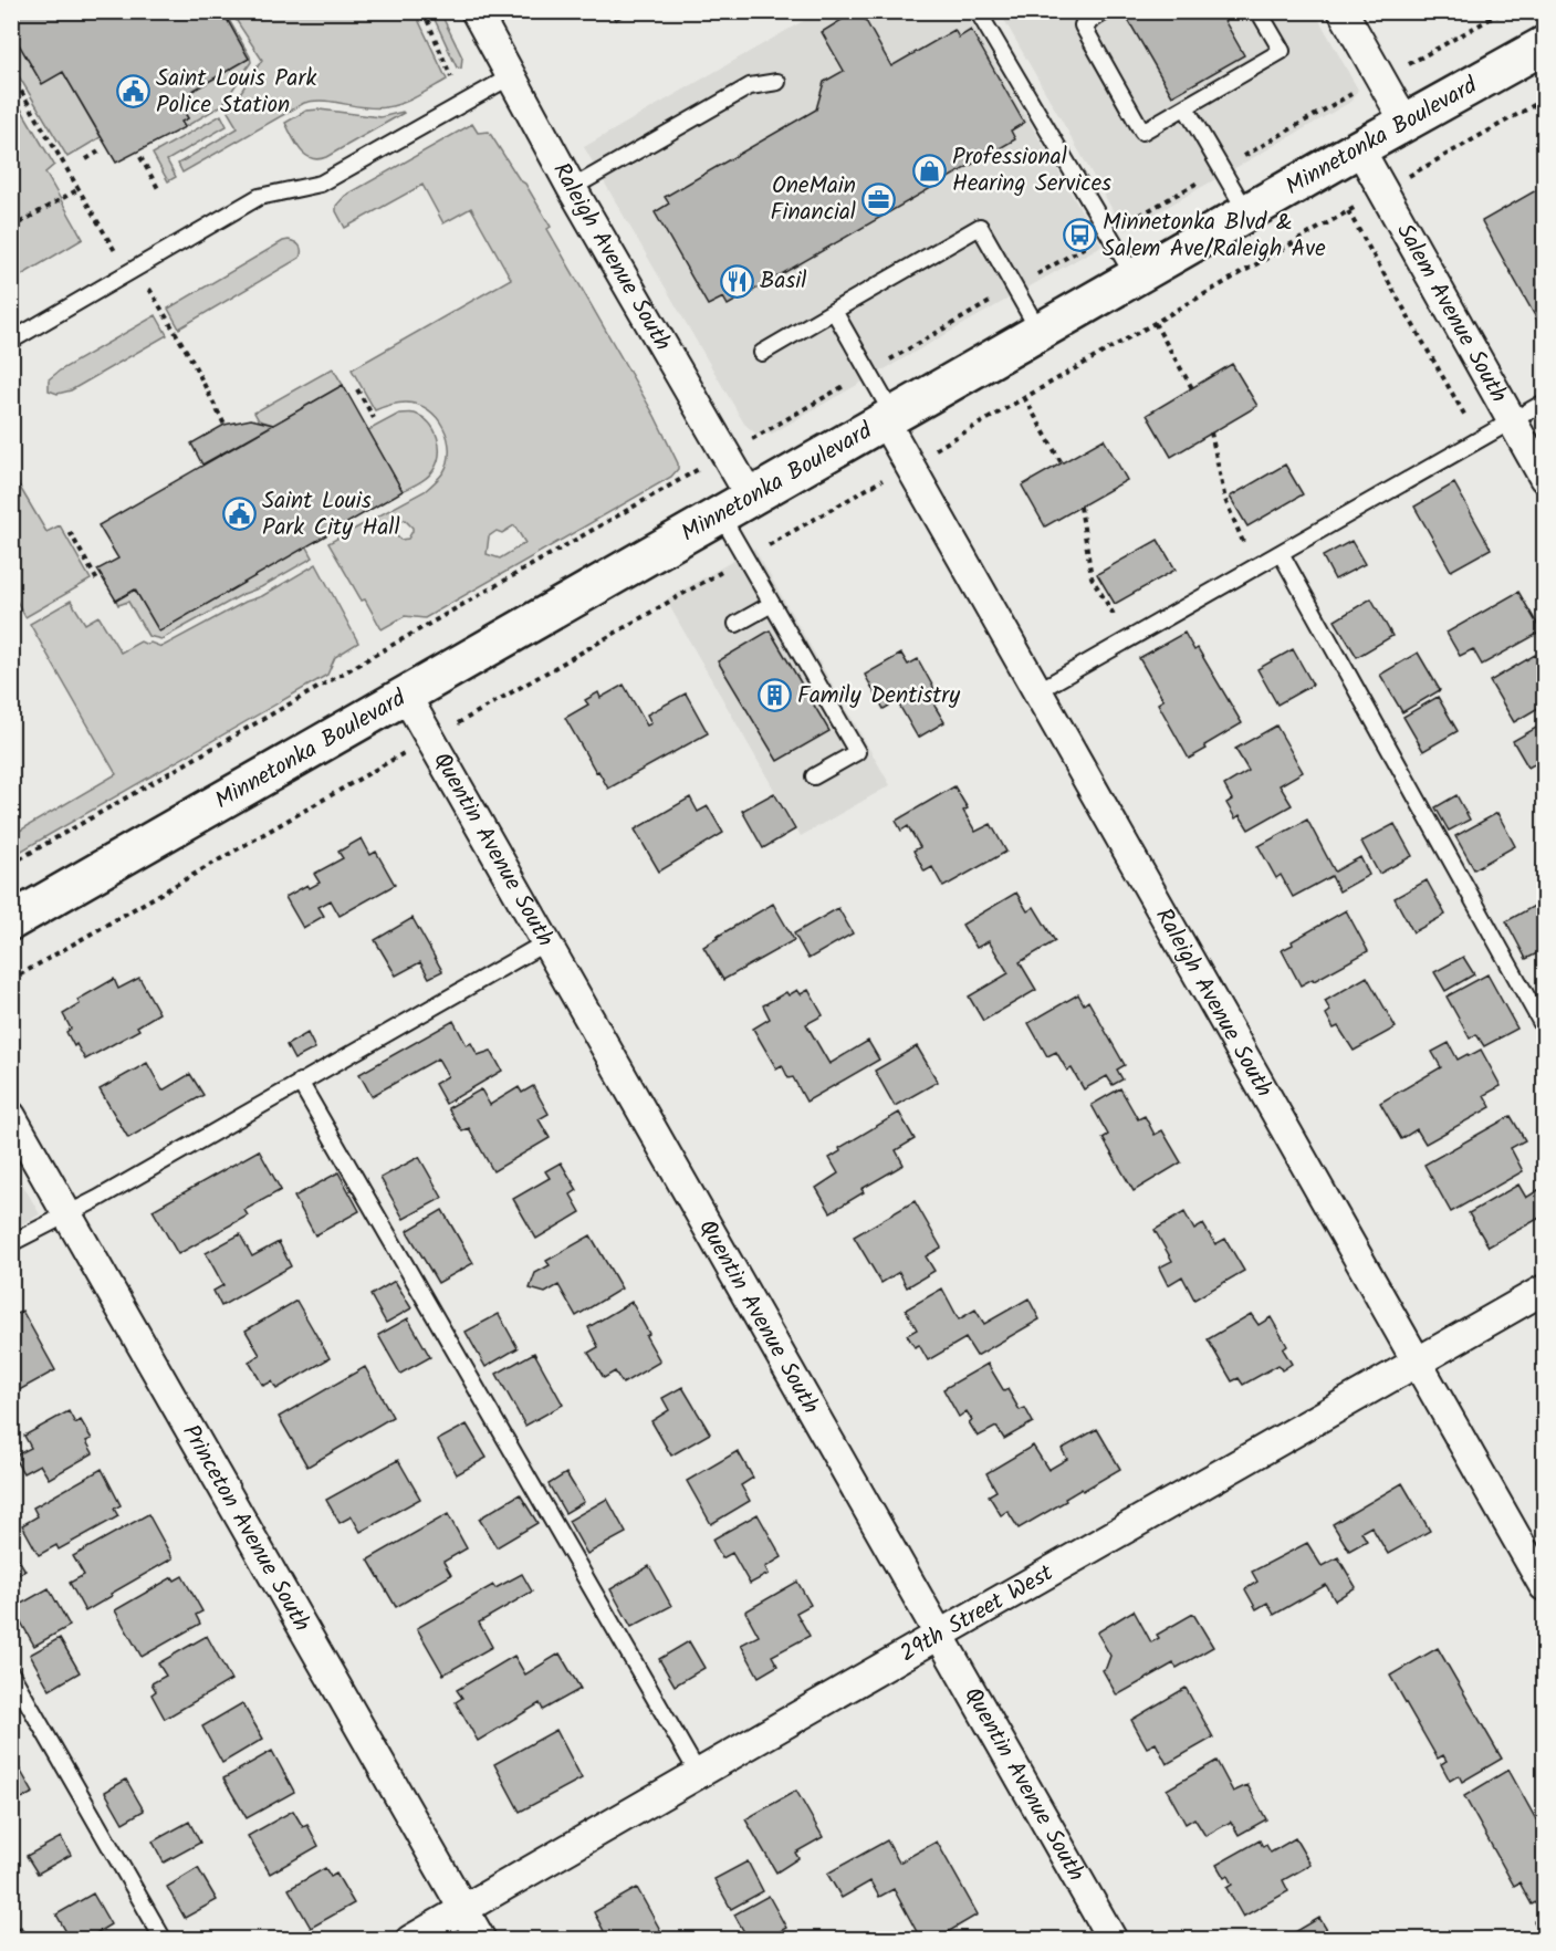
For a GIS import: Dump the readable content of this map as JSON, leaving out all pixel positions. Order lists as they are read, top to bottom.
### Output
{
  "streets": {
    "main road": ["Minnetonka Boulevard"],
    "street": [
      "Raleigh Avenue South",
      "Salem Avenue South",
      "Quentin Avenue South",
      "Princeton Avenue South",
      "29th Street West"
    ]
  },
  "crossings": [
    ["Minnetonka Boulevard", "Raleigh Avenue South"],
    ["Minnetonka Boulevard", "Salem Avenue South"],
    ["Minnetonka Boulevard", "Quentin Avenue South"],
    ["Raleigh Avenue South", "29th Street West"],
    ["Quentin Avenue South", "29th Street West"],
    ["Princeton Avenue South", "29th Street West"]
  ],
  "places": {
    "public building": ["Saint Louis Park Police Station", "Saint Louis Park City Hall"],
    "shop": ["Professional Hearing Services"],
    "office": ["OneMain Financial"],
    "bus stop": ["Minnetonka Blvd & Salem Ave/Raleigh Ave"],
    "restaurant": ["Basil"],
    "building": ["Family Dentistry"]
  }
}
